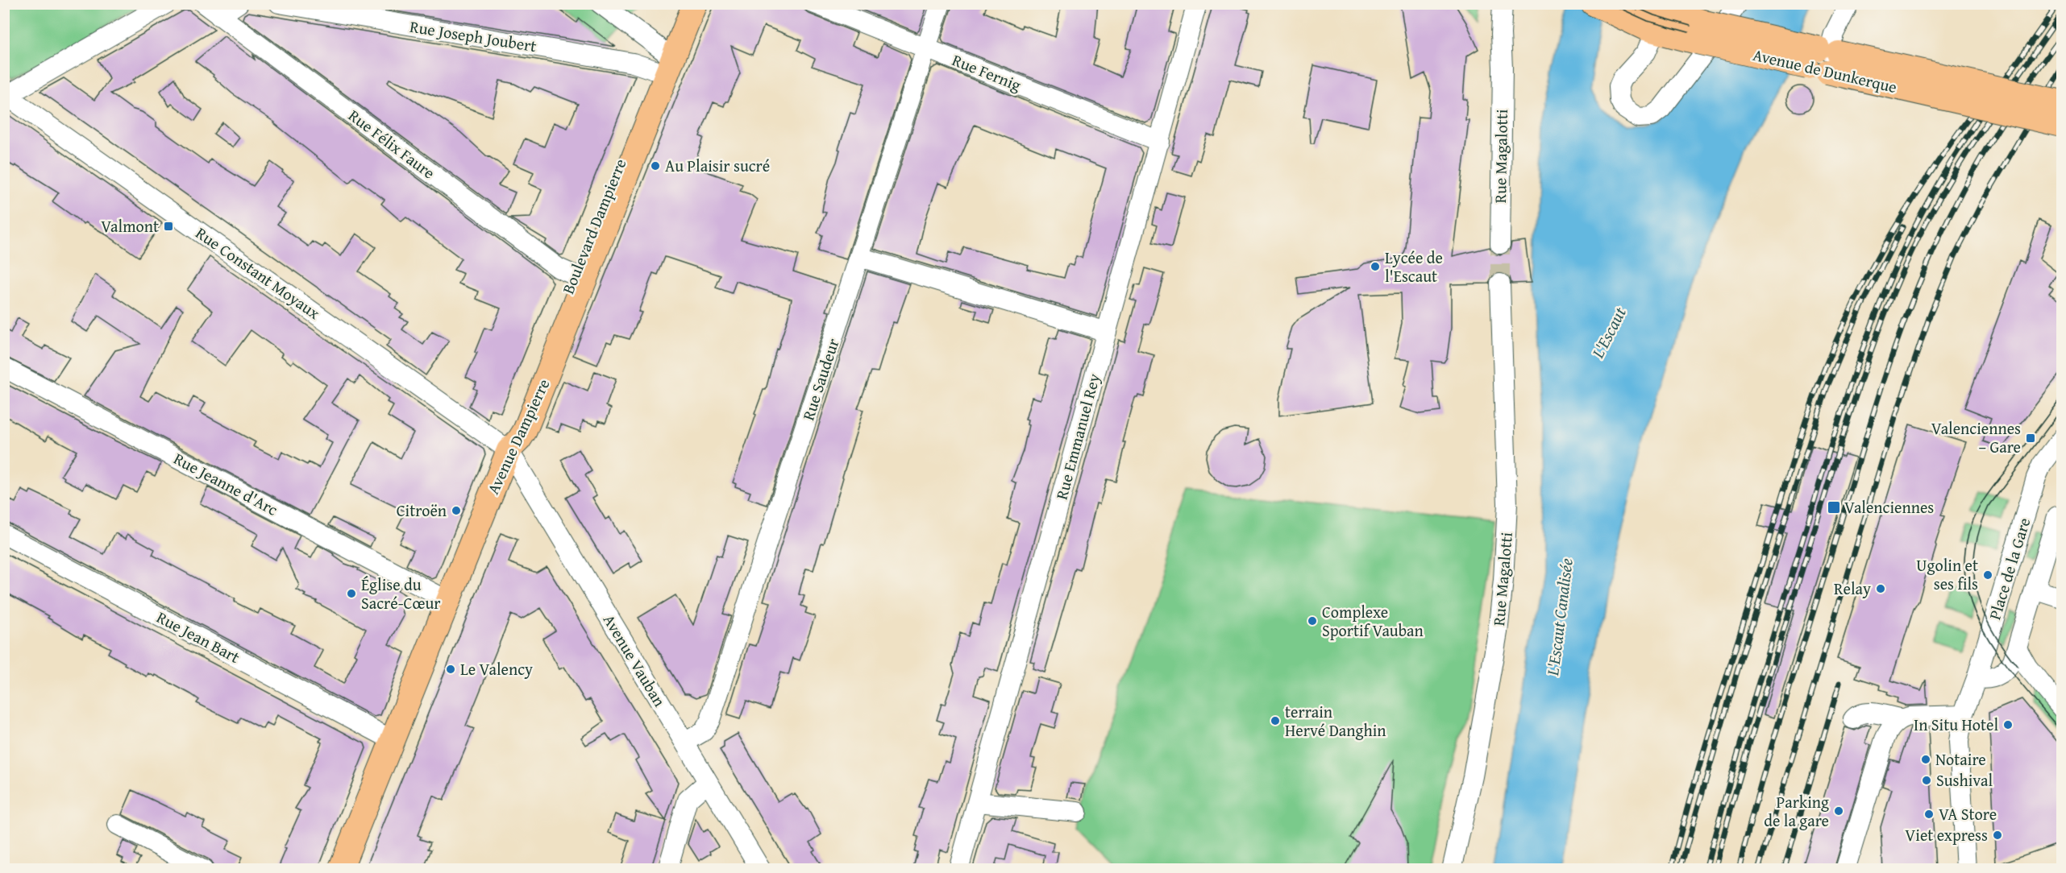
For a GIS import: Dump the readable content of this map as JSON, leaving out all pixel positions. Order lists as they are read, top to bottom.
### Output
{
  "streets": {
    "main road": ["Avenue de Dunkerque", "Boulevard Dampierre", "Avenue Dampierre"],
    "street": [
      "Rue Joseph Joubert",
      "Rue Fernig",
      "Rue Félix Faure",
      "Rue Magalotti",
      "Rue Constant Moyaux",
      "Rue Saudeur",
      "Rue Emmanuel Rey",
      "Rue Jeanne d'Arc",
      "Place de la Gare",
      "Rue Jean Bart",
      "Avenue Vauban"
    ]
  },
  "crossings": [
    ["Rue Joseph Joubert", "Boulevard Dampierre"],
    ["Rue Fernig", "Rue Saudeur"],
    ["Rue Fernig", "Rue Emmanuel Rey"],
    ["Rue Félix Faure", "Boulevard Dampierre"],
    ["Boulevard Dampierre", "Rue Constant Moyaux"],
    ["Boulevard Dampierre", "Avenue Dampierre"],
    ["Boulevard Dampierre", "Avenue Vauban"],
    ["Rue Constant Moyaux", "Avenue Dampierre"],
    ["Rue Constant Moyaux", "Avenue Vauban"],
    ["Rue Saudeur", "Avenue Vauban"],
    ["Avenue Dampierre", "Rue Jeanne d'Arc"],
    ["Avenue Dampierre", "Rue Jean Bart"],
    ["Avenue Dampierre", "Avenue Vauban"]
  ],
  "water": ["L'Escaut", "L'Escaut Canalisée"],
  "places": {
    "other": [
      "Au Plaisir sucré",
      "Lycée de l'Escaut",
      "Citroën",
      "Ugolin et ses fils",
      "Relay",
      "Église du Sacré-Cœur",
      "Complexe Sportif Vauban",
      "Le Valency",
      "terrain Hervé Danghin",
      "In Situ Hotel",
      "Notaire",
      "Sushival",
      "Parking de la gare",
      "VA Store",
      "Viet express"
    ],
    "transit": ["Valmont", "Valenciennes – Gare", "Valenciennes"]
  }
}
